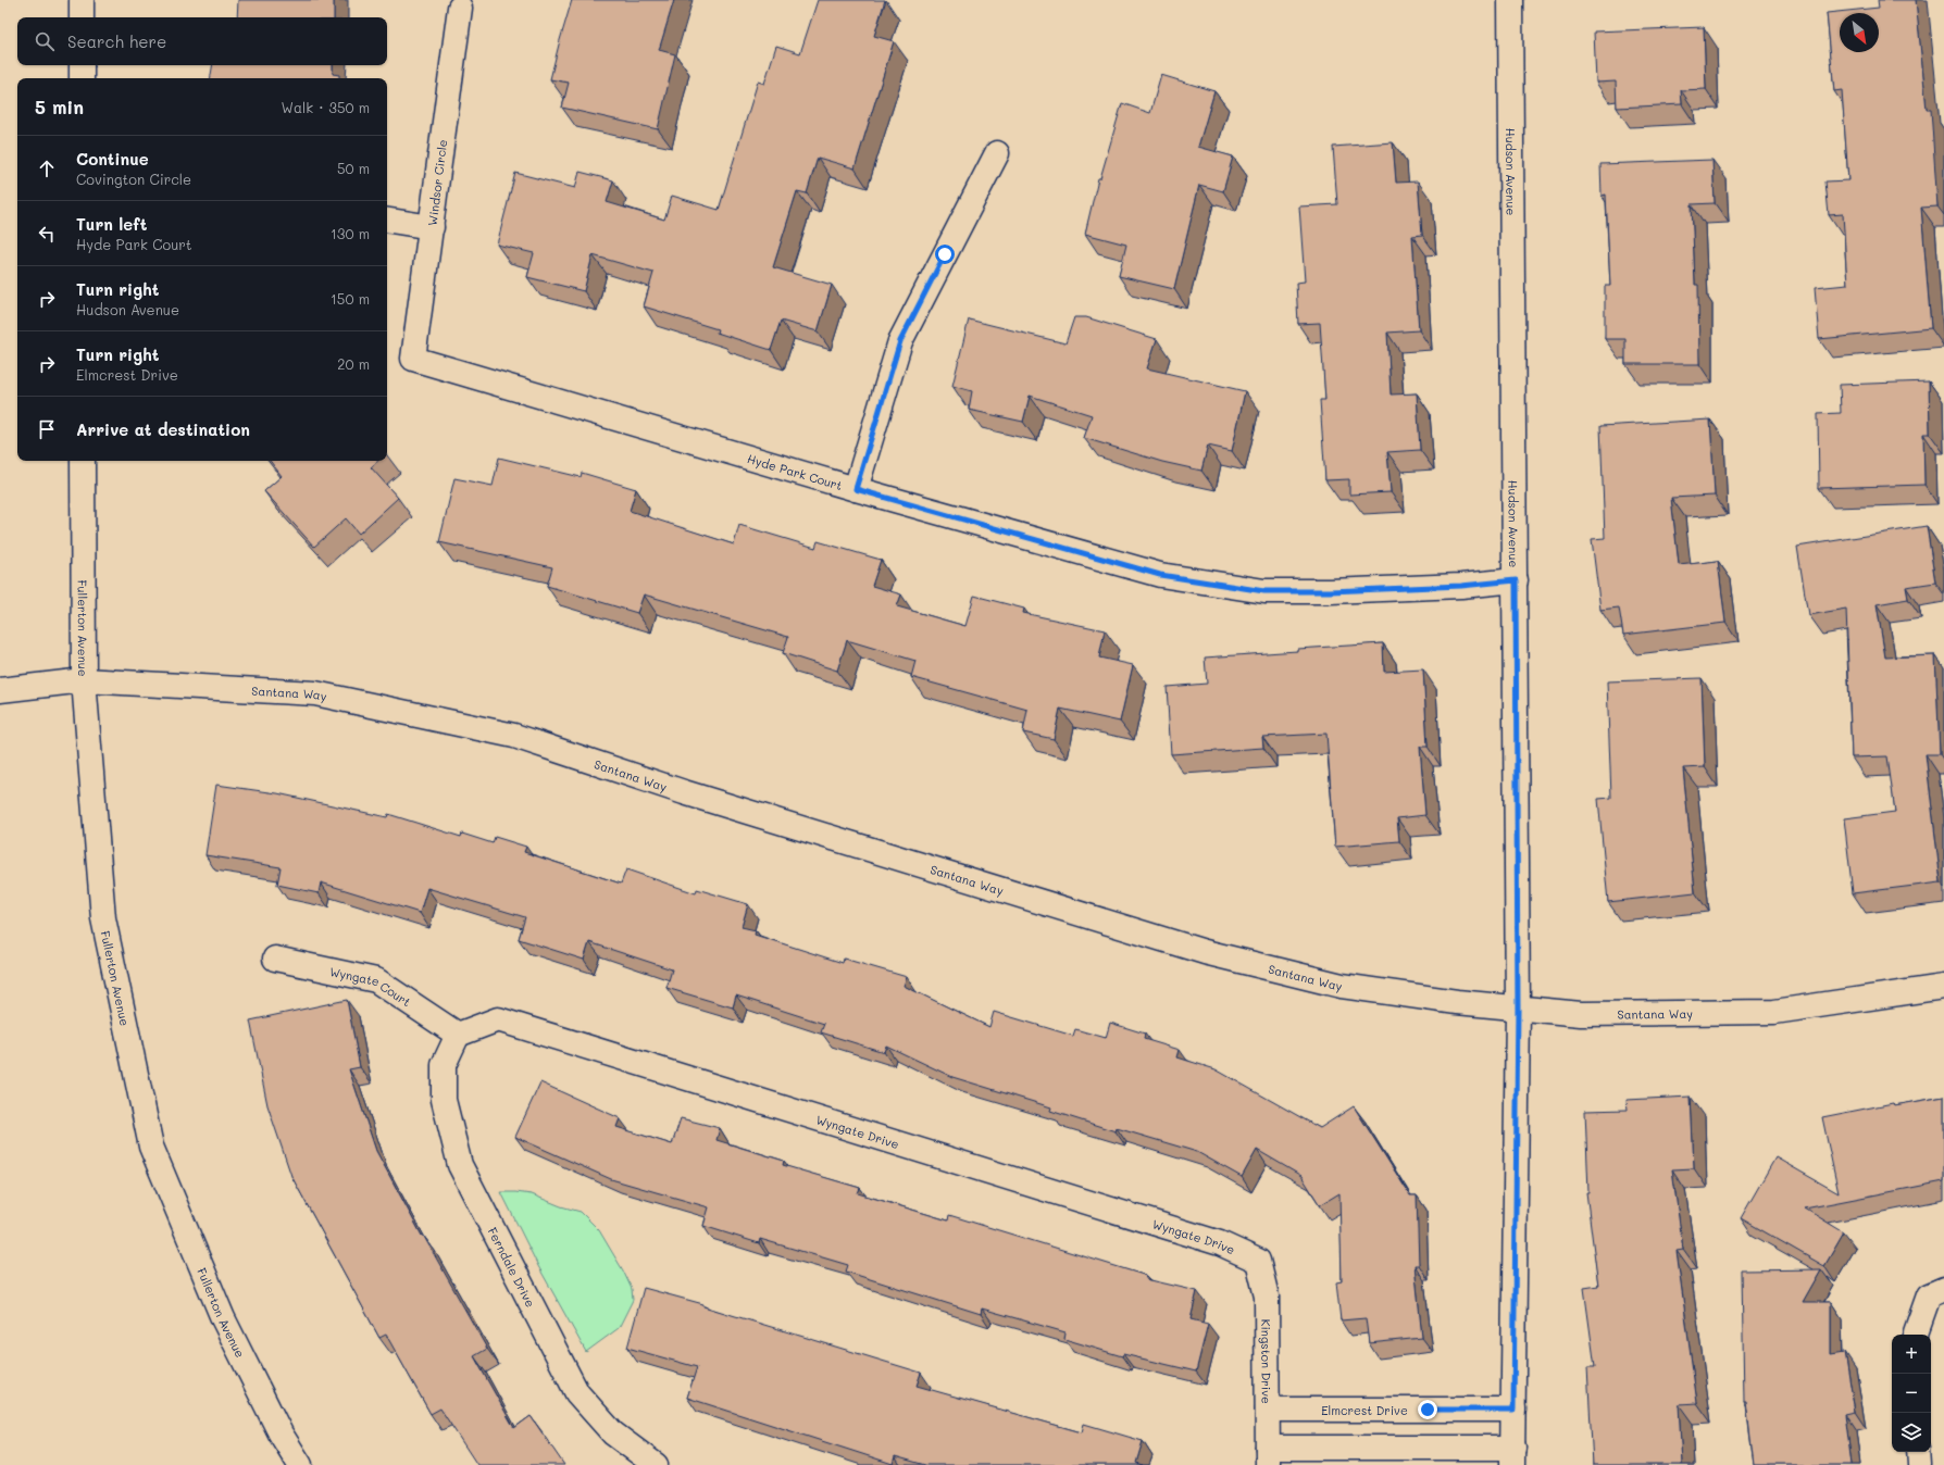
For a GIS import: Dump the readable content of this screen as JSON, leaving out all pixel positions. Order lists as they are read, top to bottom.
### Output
{
  "streets": {
    "street": [
      "Hudson Avenue",
      "Windsor Circle",
      "Hyde Park Court",
      "Fullerton Avenue",
      "Santana Way",
      "Wyngate Court",
      "Wyngate Drive",
      "Ferndale Drive",
      "Kingston Drive",
      "Elmcrest Drive"
    ]
  },
  "crossings": [
    ["Hudson Avenue", "Hyde Park Court"],
    ["Hudson Avenue", "Santana Way"],
    ["Hudson Avenue", "Elmcrest Drive"],
    ["Windsor Circle", "Hyde Park Court"],
    ["Fullerton Avenue", "Santana Way"],
    ["Wyngate Court", "Wyngate Drive"],
    ["Wyngate Court", "Ferndale Drive"],
    ["Wyngate Drive", "Ferndale Drive"],
    ["Wyngate Drive", "Kingston Drive"],
    ["Kingston Drive", "Elmcrest Drive"]
  ],
  "north": "bottom right",
  "page": {
    "search": "Search here",
    "heading": ["5 min", "Walk · 350 m"],
    "list": [
      ["Continue", "Covington Circle", "50 m"],
      ["Turn left", "Hyde Park Court", "130 m"],
      ["Turn right", "Hudson Avenue", "150 m"],
      ["Turn right", "Elmcrest Drive", "20 m"],
      "Arrive at destination"
    ],
    "map_buttons": ["+", "−"]
  }
}
